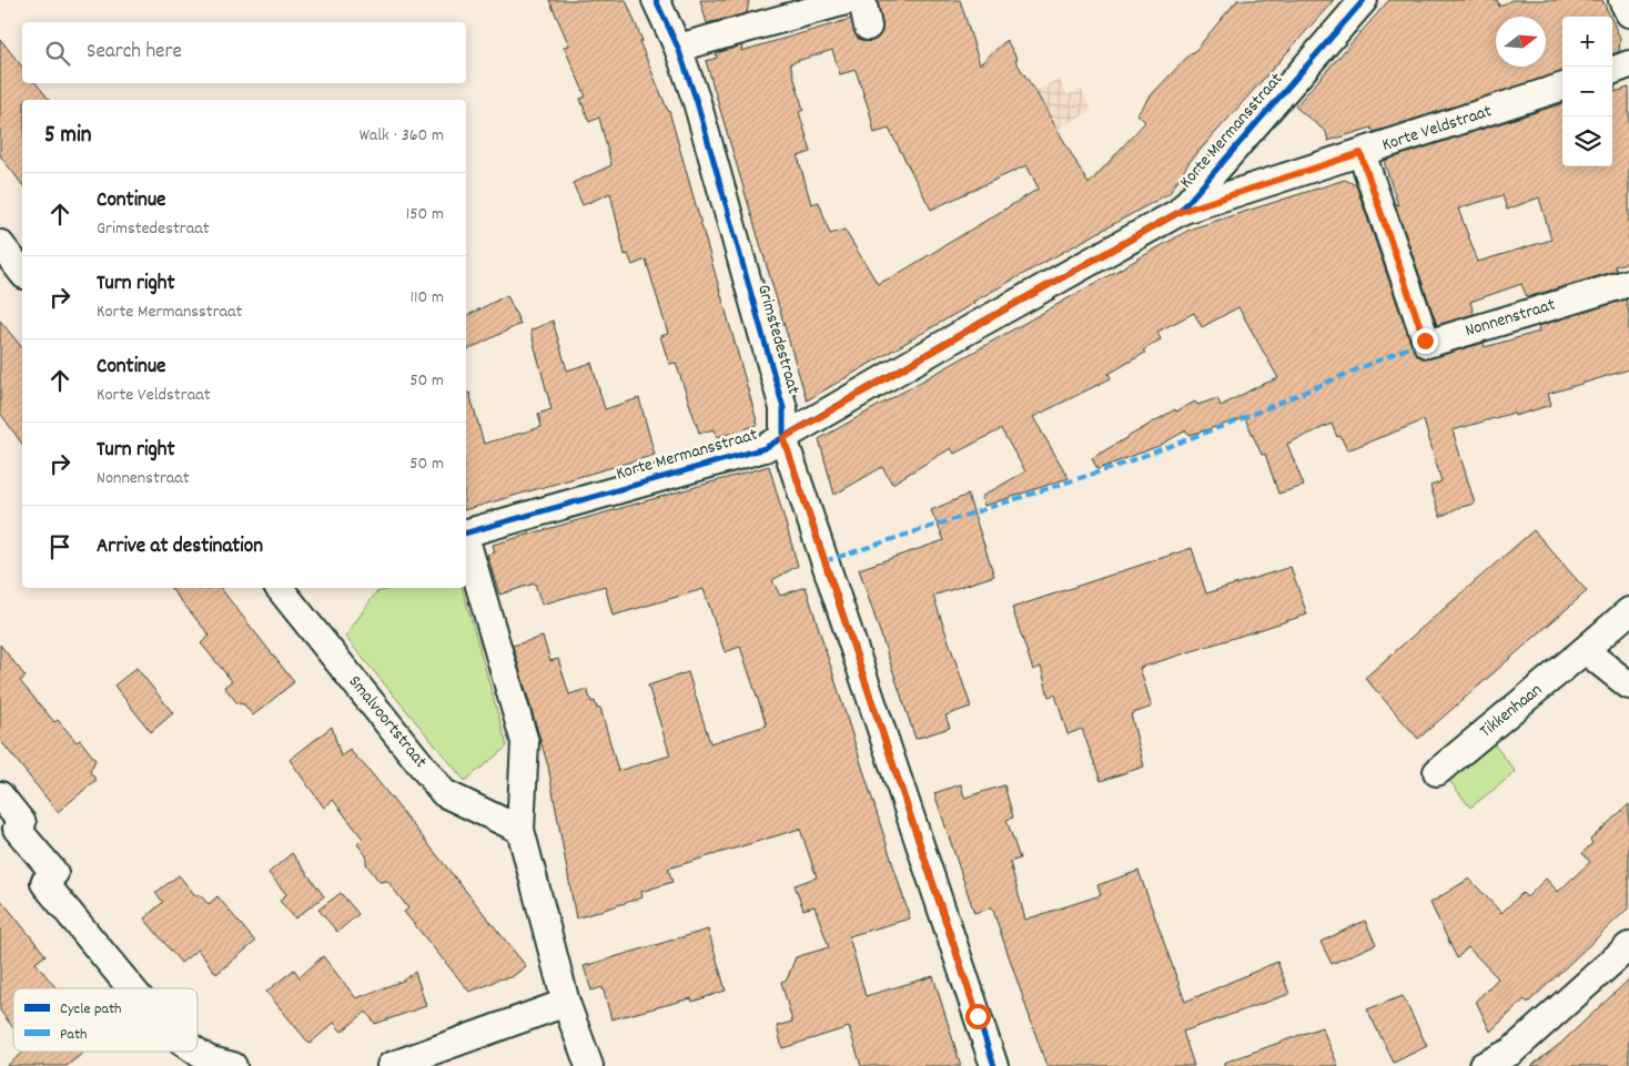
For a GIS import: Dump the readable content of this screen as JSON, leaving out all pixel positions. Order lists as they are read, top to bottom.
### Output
{
  "streets": {
    "street": [
      "Korte Veldstraat",
      "Korte Mermansstraat",
      "Nonnenstraat",
      "Grimstedestraat",
      "Tikkenhaan",
      "Smalvoortstraat"
    ]
  },
  "crossings": [
    ["Korte Veldstraat", "Korte Mermansstraat"],
    ["Korte Veldstraat", "Nonnenstraat"],
    ["Korte Mermansstraat", "Grimstedestraat"]
  ],
  "legend": ["Cycle path", "Path"],
  "north": "right",
  "page": {
    "map_buttons": ["+", "−"],
    "search": "Search here",
    "heading": ["5 min", "Walk · 360 m"],
    "list": [
      ["Continue", "Grimstedestraat", "150 m"],
      ["Turn right", "Korte Mermansstraat", "110 m"],
      ["Continue", "Korte Veldstraat", "50 m"],
      ["Turn right", "Nonnenstraat", "50 m"],
      "Arrive at destination"
    ]
  }
}
